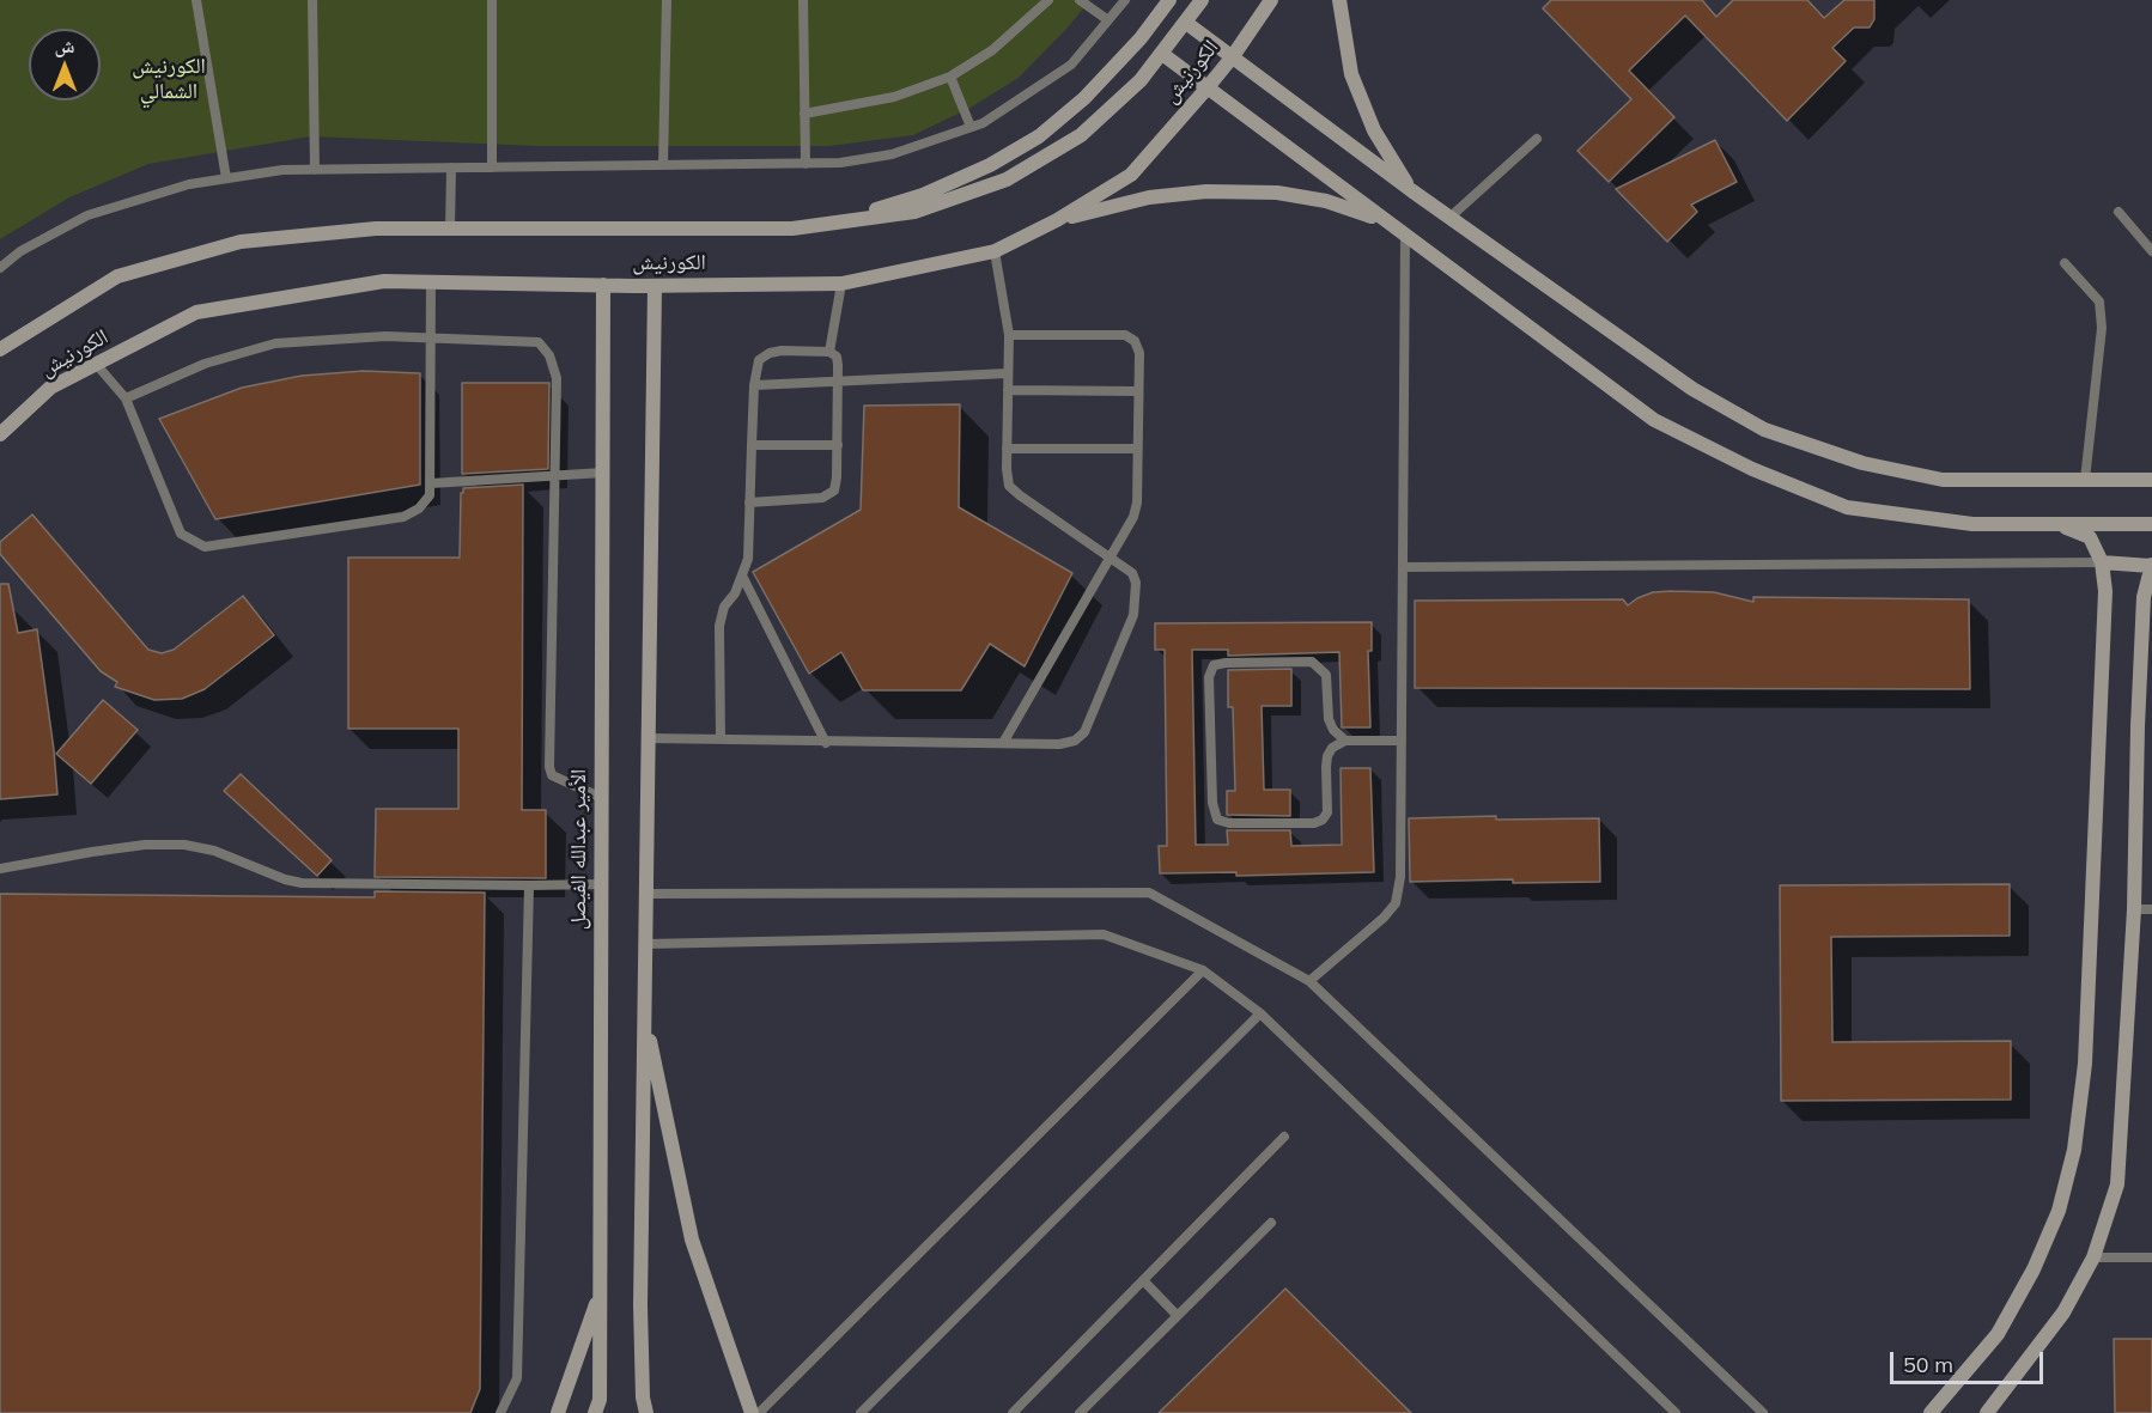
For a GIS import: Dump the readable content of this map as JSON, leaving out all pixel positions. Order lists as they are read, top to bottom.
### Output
{
  "streets": {
    "street": ["الكورنيش", "الأمير عبدالله الفيصل"]
  },
  "crossings": [
    ["الكورنيش", "الأمير عبدالله الفيصل"]
  ],
  "parks": ["الكورنيش الشمالي"],
  "scale_bar": "50 m",
  "north": "top"
}
